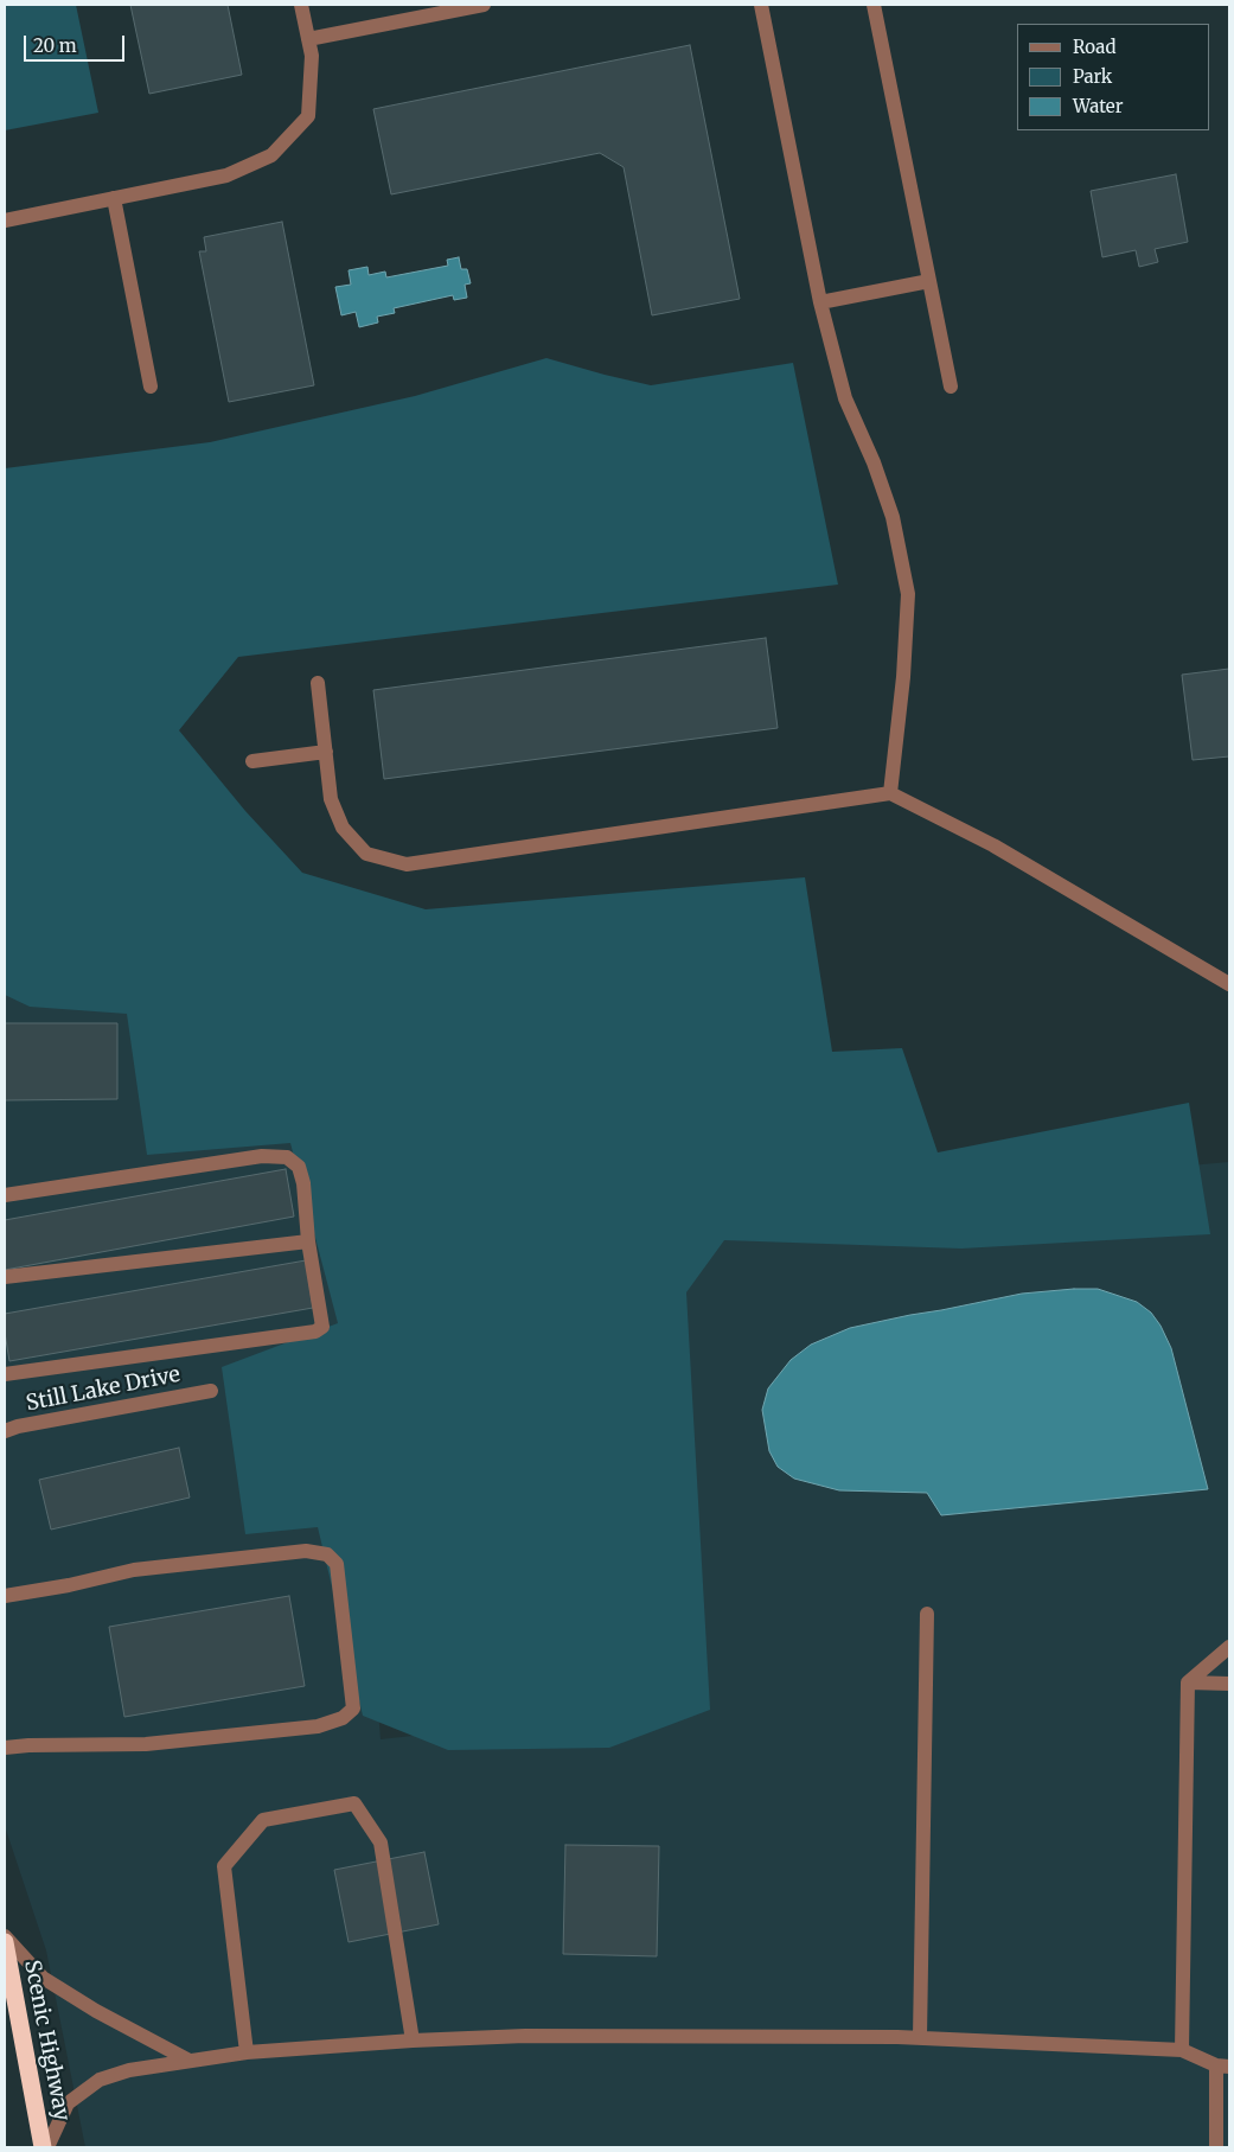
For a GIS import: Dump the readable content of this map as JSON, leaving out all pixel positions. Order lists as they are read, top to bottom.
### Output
{
  "streets": {
    "highway": ["Scenic Highway"],
    "street": ["Still Lake Drive"]
  },
  "legend": ["Road", "Park", "Water"],
  "scale_bar": "20 m"
}
